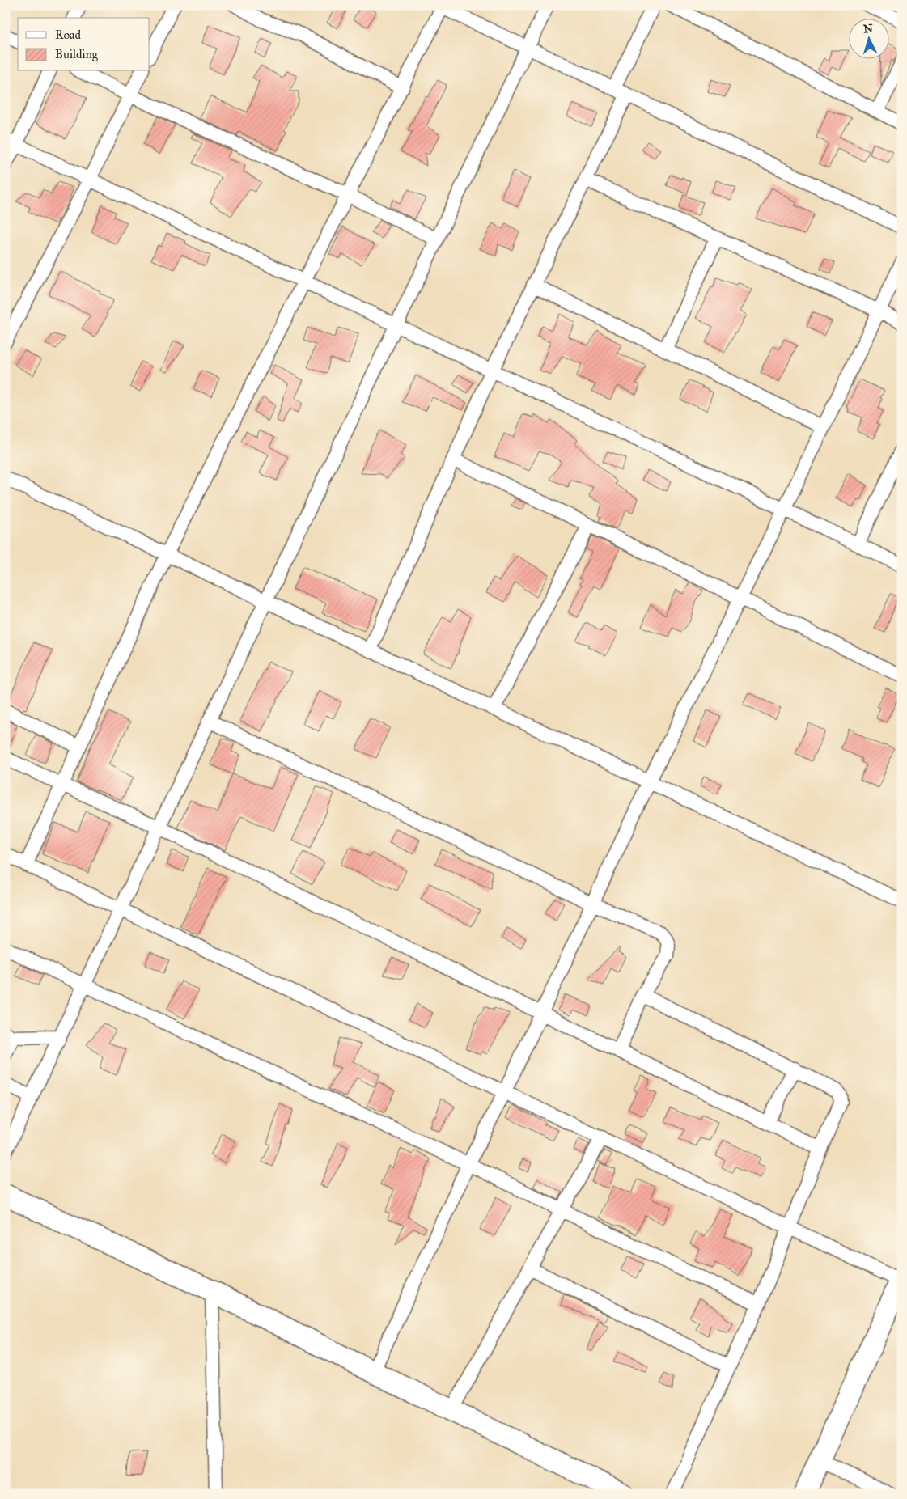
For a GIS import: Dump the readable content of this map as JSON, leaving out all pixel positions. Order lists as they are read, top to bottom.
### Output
{
  "legend": ["Road", "Building"],
  "north": "top"
}
